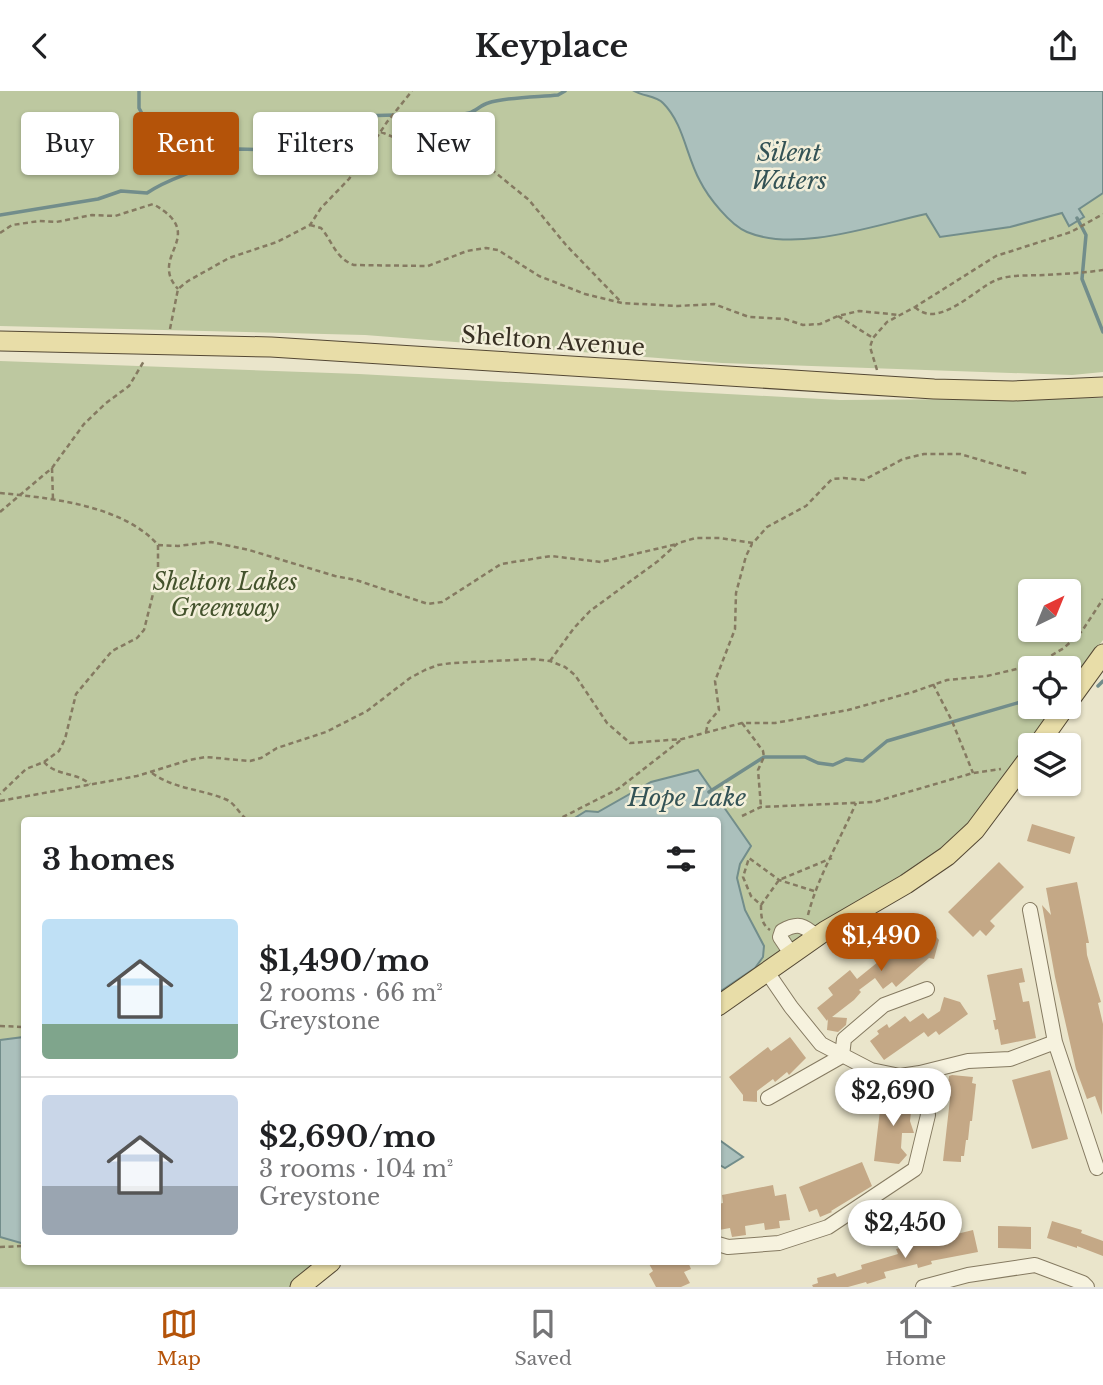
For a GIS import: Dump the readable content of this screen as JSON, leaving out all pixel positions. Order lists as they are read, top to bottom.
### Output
{
  "streets": {
    "main road": ["Shelton Avenue"]
  },
  "water": ["Silent Waters", "Hope Lake"],
  "parks": ["Shelton Lakes Greenway"],
  "north": "top right",
  "page": {
    "header": "Keyplace",
    "chip": [
      "Buy",
      "Rent",
      "Filters",
      "New"
    ],
    "heading": "3 homes",
    "list": [
      {
        "name": "$1,490/mo",
        "note": "2 rooms · 66 m² · Greystone"
      },
      {
        "name": "$2,690/mo",
        "note": "3 rooms · 104 m² · Greystone"
      }
    ],
    "price": ["$1,490", "$2,690", "$2,450"],
    "tabs": ["Map", "Saved", "Home"]
  }
}
